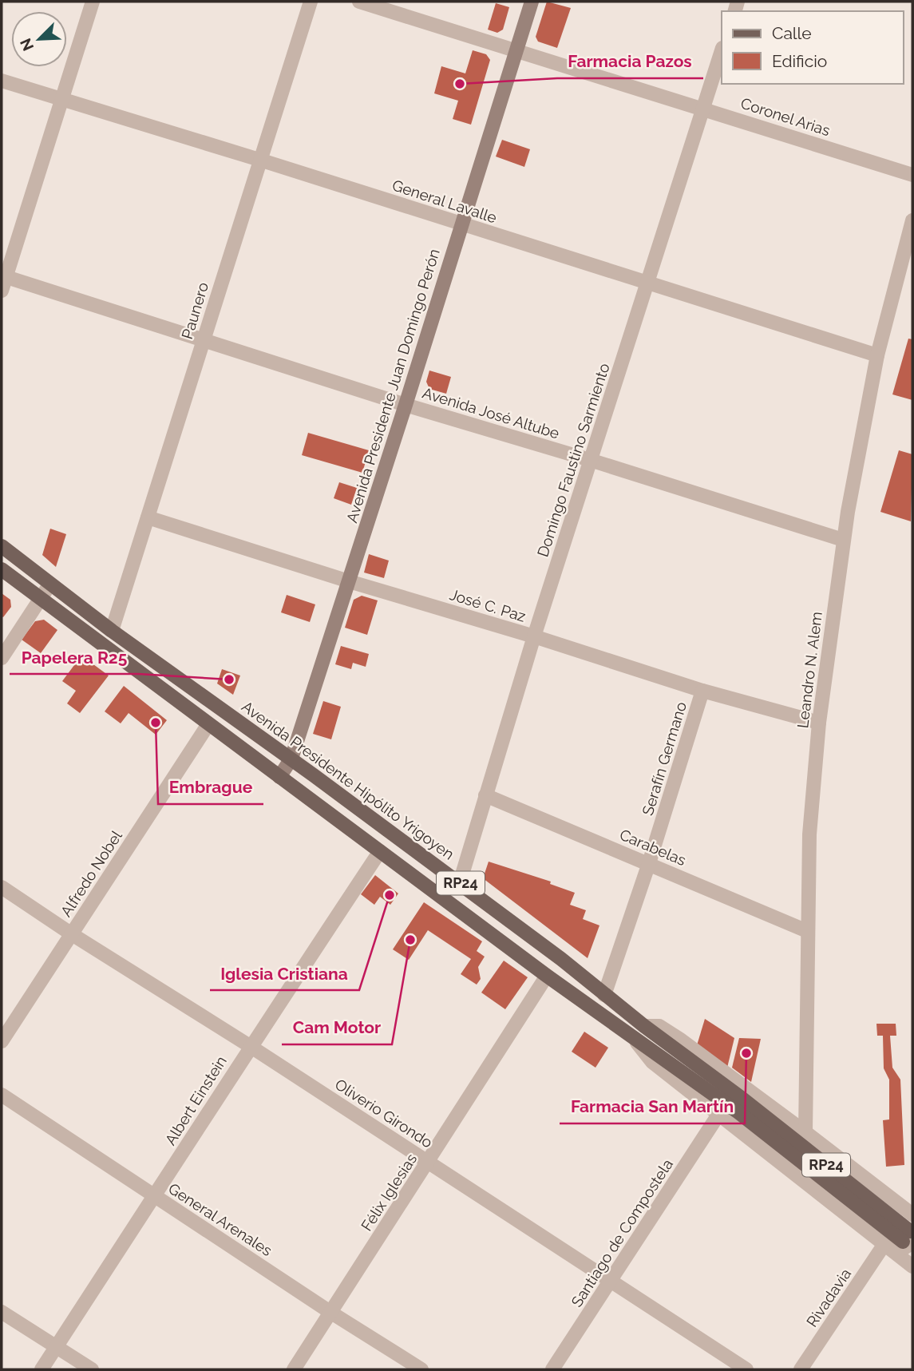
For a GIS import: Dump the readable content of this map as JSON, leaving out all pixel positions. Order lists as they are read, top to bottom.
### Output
{
  "streets": {
    "main road": ["Avenida Presidente Juan Domingo Perón", "Avenida Presidente Hipólito Yrigoyen", "RP24"],
    "street": [
      "Coronel Arias",
      "General Lavalle",
      "Paunero",
      "Avenida José Altube",
      "Domingo Faustino Sarmiento",
      "José C. Paz",
      "Leandro N. Alem",
      "Serafín Germano",
      "Carabelas",
      "Alfredo Nobel",
      "Albert Einstein",
      "Oliverio Girondo",
      "Félix Iglesias",
      "General Arenales",
      "Santiago de Compostela",
      "Rivadavia"
    ]
  },
  "crossings": [
    ["Coronel Arias", "Avenida Presidente Juan Domingo Perón"],
    ["Coronel Arias", "Domingo Faustino Sarmiento"],
    ["General Lavalle", "Paunero"],
    ["General Lavalle", "Avenida Presidente Juan Domingo Perón"],
    ["General Lavalle", "Domingo Faustino Sarmiento"],
    ["General Lavalle", "Leandro N. Alem"],
    ["Paunero", "Avenida José Altube"],
    ["Paunero", "José C. Paz"],
    ["Paunero", "Avenida Presidente Hipólito Yrigoyen"],
    ["Avenida Presidente Juan Domingo Perón", "Avenida José Altube"],
    ["Avenida Presidente Juan Domingo Perón", "José C. Paz"],
    ["Avenida Presidente Juan Domingo Perón", "Avenida Presidente Hipólito Yrigoyen"],
    ["Avenida José Altube", "Domingo Faustino Sarmiento"],
    ["Avenida José Altube", "Leandro N. Alem"],
    ["Domingo Faustino Sarmiento", "José C. Paz"],
    ["Domingo Faustino Sarmiento", "Avenida Presidente Hipólito Yrigoyen"],
    ["Domingo Faustino Sarmiento", "Carabelas"],
    ["José C. Paz", "Leandro N. Alem"],
    ["José C. Paz", "Serafín Germano"],
    ["Leandro N. Alem", "Avenida Presidente Hipólito Yrigoyen"],
    ["Leandro N. Alem", "Carabelas"],
    ["Serafín Germano", "Avenida Presidente Hipólito Yrigoyen"],
    ["Serafín Germano", "Carabelas"],
    ["Avenida Presidente Hipólito Yrigoyen", "Alfredo Nobel"],
    ["Avenida Presidente Hipólito Yrigoyen", "Albert Einstein"],
    ["Avenida Presidente Hipólito Yrigoyen", "Félix Iglesias"],
    ["Avenida Presidente Hipólito Yrigoyen", "Santiago de Compostela"],
    ["Avenida Presidente Hipólito Yrigoyen", "Rivadavia"],
    ["Alfredo Nobel", "Oliverio Girondo"],
    ["Albert Einstein", "Oliverio Girondo"],
    ["Albert Einstein", "General Arenales"],
    ["Oliverio Girondo", "Félix Iglesias"],
    ["Oliverio Girondo", "Santiago de Compostela"],
    ["Félix Iglesias", "General Arenales"]
  ],
  "places": [
    "Farmacia Pazos",
    "Papelera R25",
    "Embrague",
    "Iglesia Cristiana",
    "Cam Motor",
    "Farmacia San Martín"
  ],
  "legend": ["Calle", "Edificio"],
  "north": "bottom left"
}
